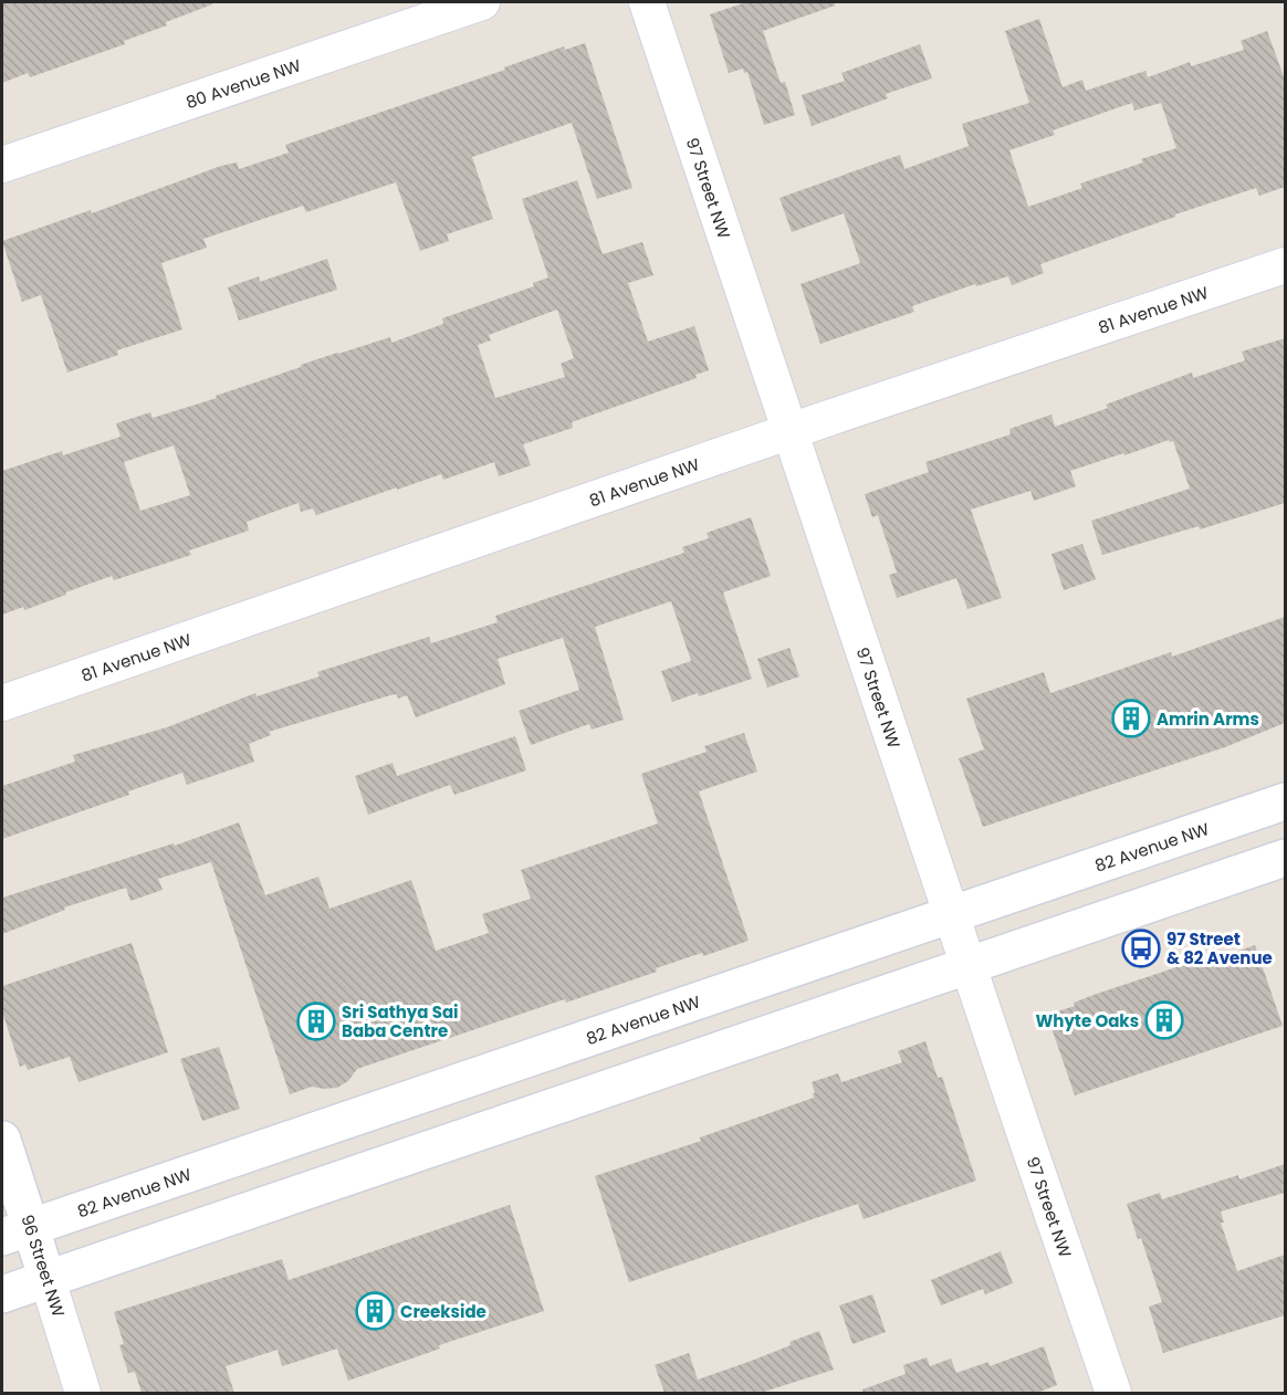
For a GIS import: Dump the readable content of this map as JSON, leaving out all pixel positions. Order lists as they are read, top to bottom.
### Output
{
  "streets": {
    "main road": ["82 Avenue NW", "96 Street NW"],
    "street": ["80 Avenue NW", "97 Street NW", "81 Avenue NW"]
  },
  "crossings": [
    ["97 Street NW", "81 Avenue NW"],
    ["97 Street NW", "82 Avenue NW"],
    ["82 Avenue NW", "96 Street NW"]
  ],
  "places": {
    "building": [
      "Amrin Arms",
      "Whyte Oaks",
      "Sri Sathya Sai Baba Centre",
      "Creekside"
    ],
    "bus stop": ["97 Street & 82 Avenue"]
  }
}
